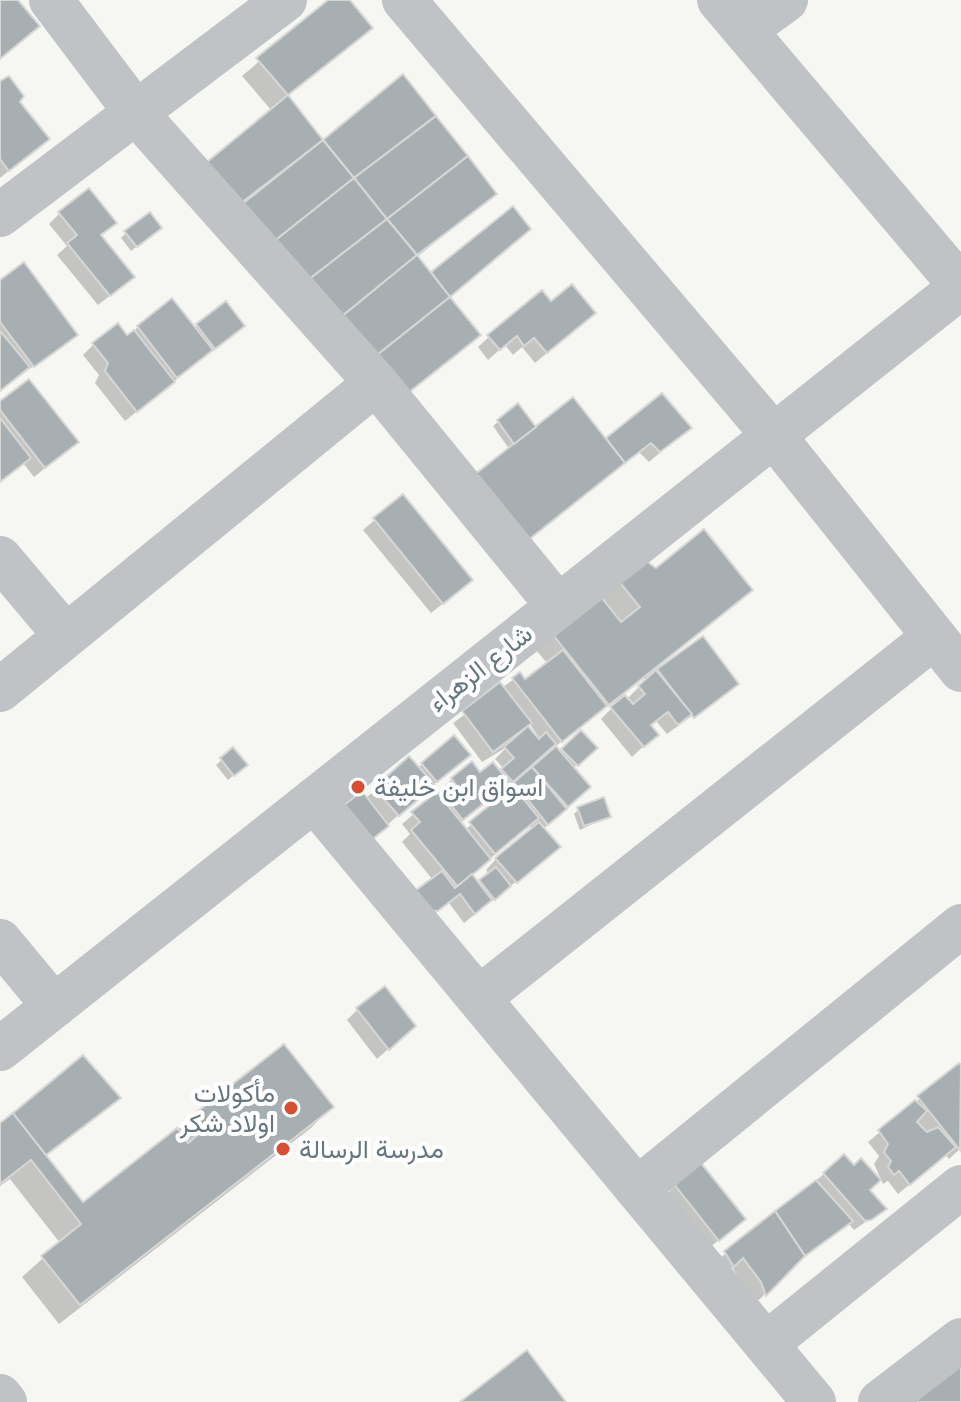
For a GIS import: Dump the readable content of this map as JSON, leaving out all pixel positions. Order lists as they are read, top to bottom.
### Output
{
  "streets": {
    "street": ["شارع الزهراء"]
  },
  "places": ["اسواق ابن خليفة", "مأكولات اولاد شكر", "مدرسة الرسالة"]
}
